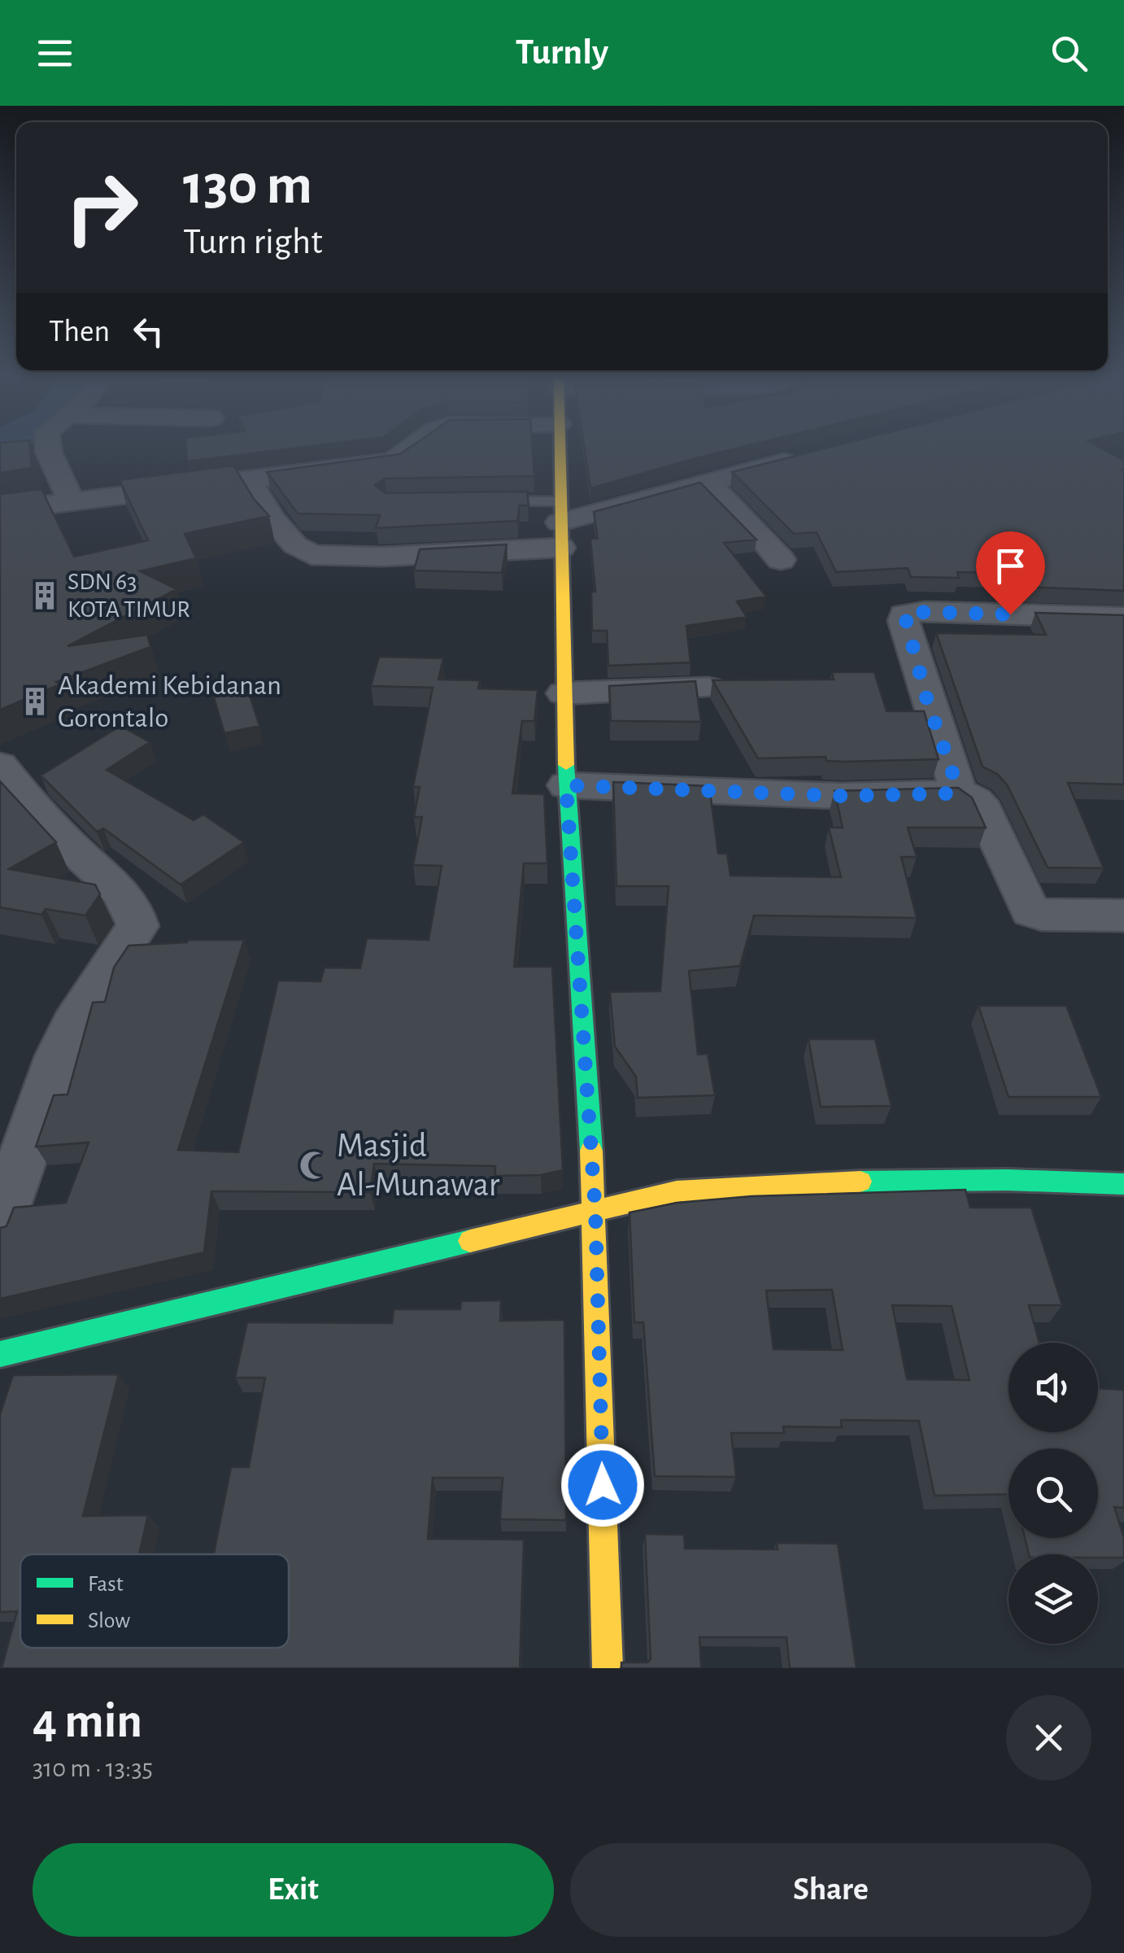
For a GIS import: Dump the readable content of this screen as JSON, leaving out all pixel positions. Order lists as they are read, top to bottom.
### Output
{
  "places": {
    "building": ["SDN 63 KOTA TIMUR", "Akademi Kebidanan Gorontalo"],
    "mosque": ["Masjid Al-Munawar"]
  },
  "legend": ["Fast", "Slow"],
  "page": {
    "header": "Turnly",
    "turn": ["130 m", "Turn right"],
    "then": "Then",
    "heading": ["4 min", "310 m · 13:35"],
    "buttons": ["Exit", "Share"]
  }
}
